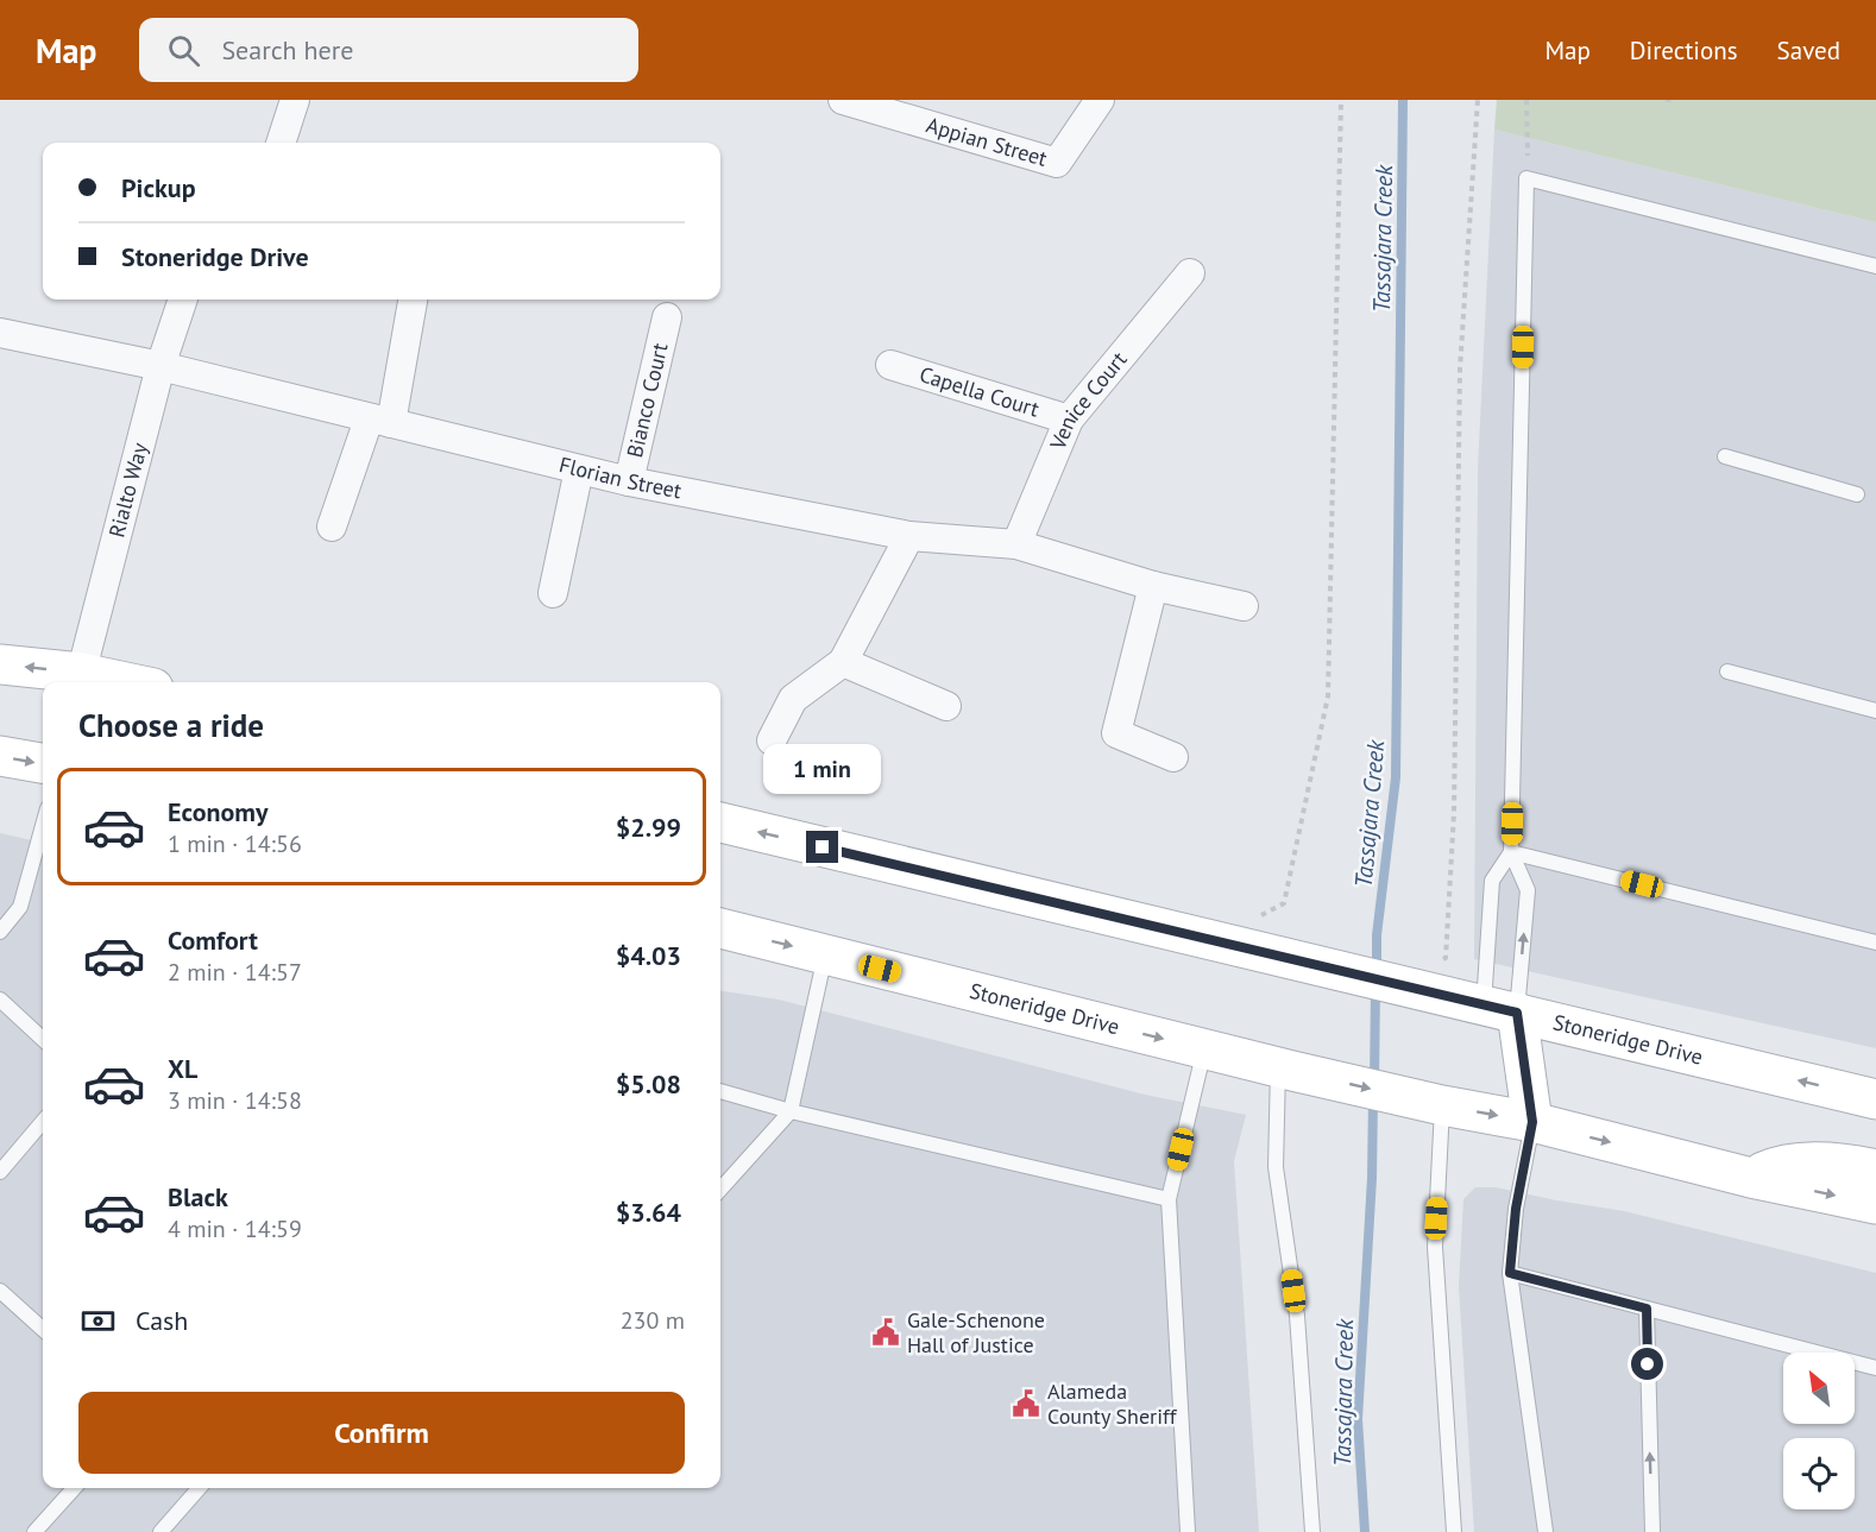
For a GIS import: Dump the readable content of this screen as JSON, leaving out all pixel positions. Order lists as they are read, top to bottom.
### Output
{
  "streets": {
    "main road": ["Stoneridge Drive"],
    "street": [
      "Appian Street",
      "Capella Court",
      "Bianco Court",
      "Venice Court",
      "Florian Street",
      "Rialto Way"
    ]
  },
  "crossings": [
    ["Capella Court", "Venice Court"],
    ["Bianco Court", "Florian Street"],
    ["Venice Court", "Florian Street"],
    ["Florian Street", "Rialto Way"]
  ],
  "water": ["Tassajara Creek"],
  "places": {
    "public building": ["Gale-Schenone Hall of Justice", "Alameda County Sheriff"]
  },
  "north": "top left",
  "page": {
    "header": "Map",
    "search": "Search here",
    "nav": ["Map", "Directions", "Saved"],
    "banner": ["Pickup", "Stoneridge Drive"],
    "heading": "Choose a ride",
    "bubble": "1 min",
    "list": [
      {
        "name": "Economy",
        "note": "1 min · 14:56",
        "value": "$2.99"
      },
      {
        "name": "Comfort",
        "note": "2 min · 14:57",
        "value": "$4.03"
      },
      {
        "name": "XL",
        "note": "3 min · 14:58",
        "value": "$5.08"
      },
      {
        "name": "Black",
        "note": "4 min · 14:59",
        "value": "$3.64"
      }
    ],
    "pay": ["Cash", "230 m"],
    "buttons": "Confirm"
  }
}
